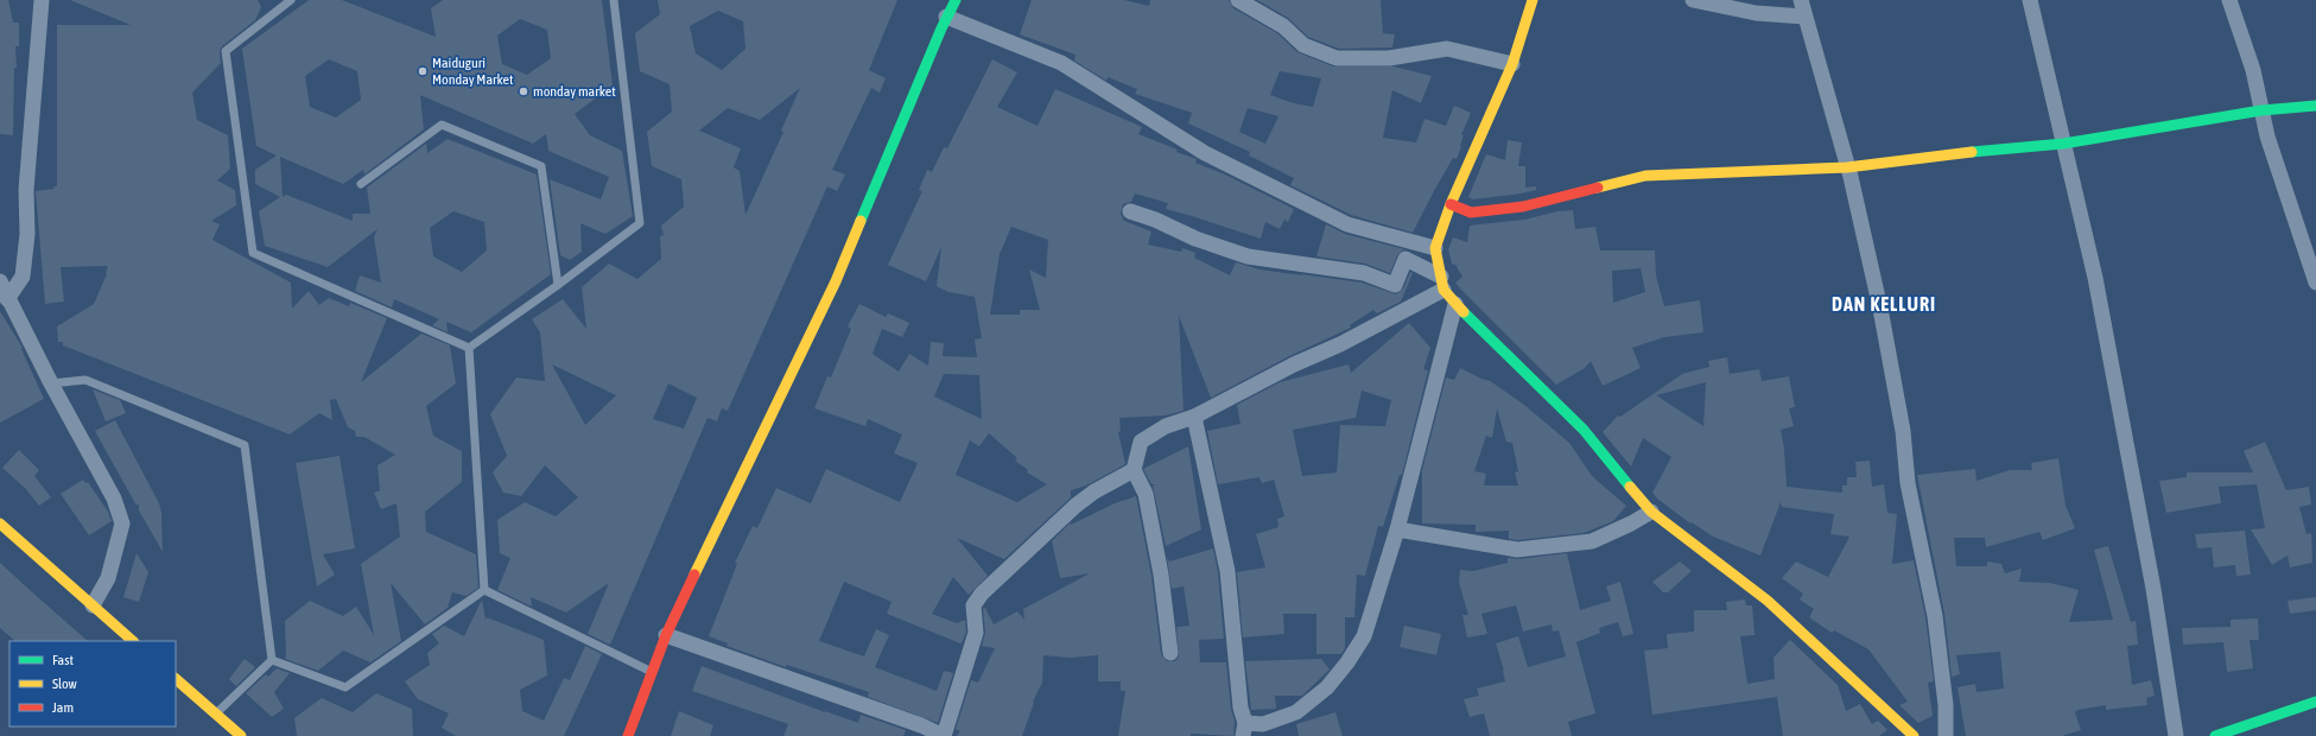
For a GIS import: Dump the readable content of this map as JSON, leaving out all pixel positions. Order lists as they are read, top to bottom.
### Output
{
  "districts": ["DAN KELLURI"],
  "places": ["Maiduguri Monday Market", "monday market"],
  "legend": ["Fast", "Slow", "Jam"]
}
